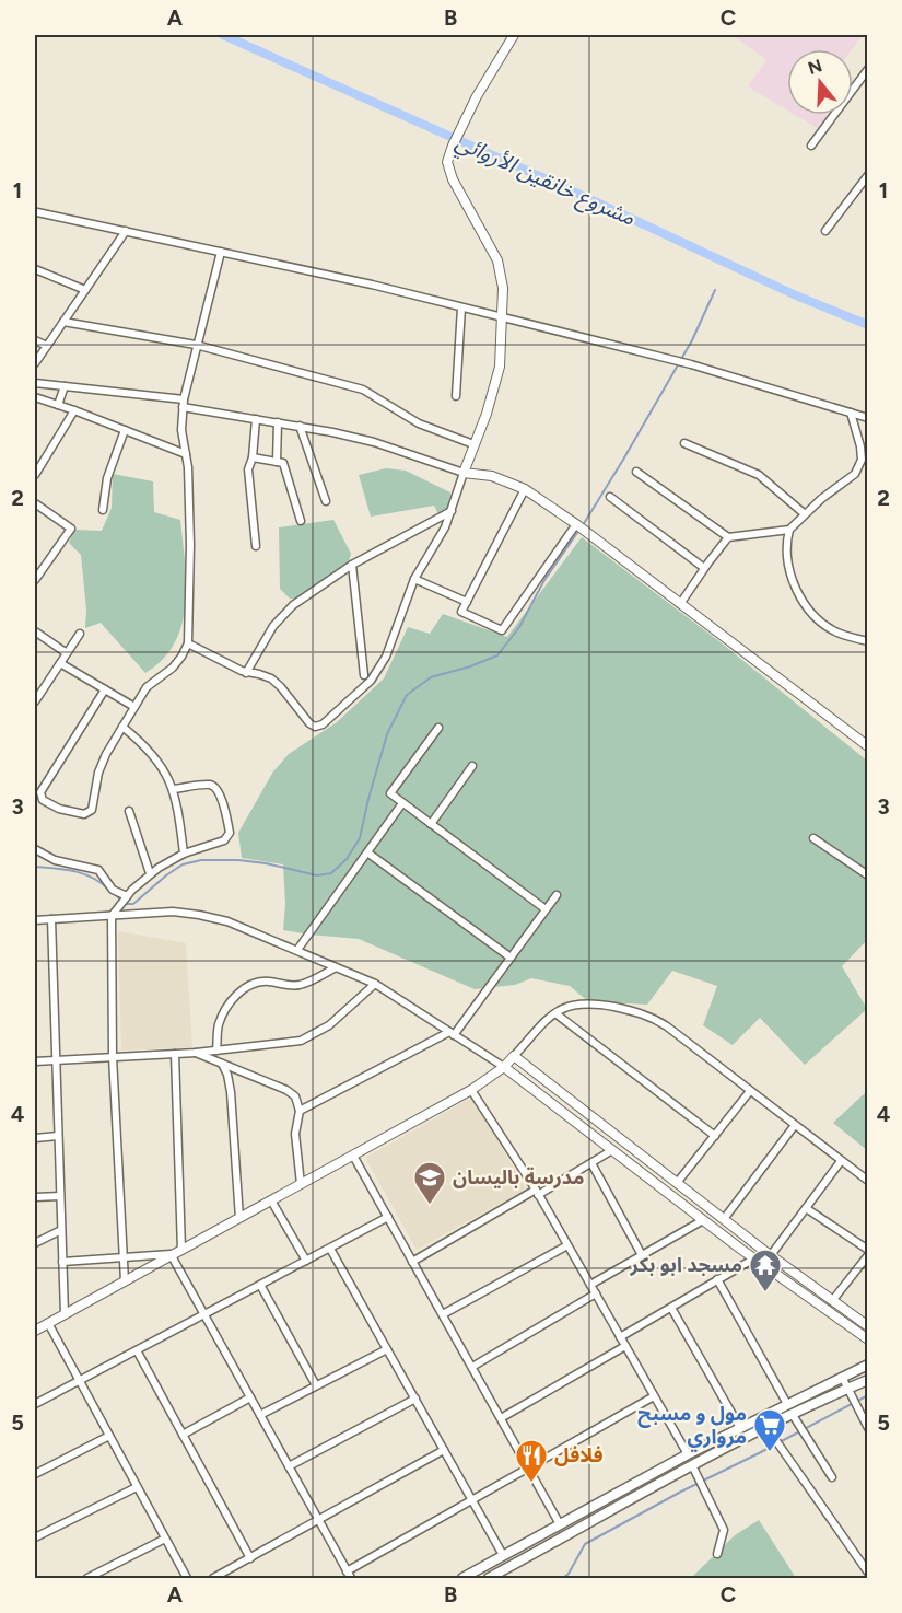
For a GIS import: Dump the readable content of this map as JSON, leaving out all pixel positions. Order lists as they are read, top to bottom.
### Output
{
  "water": ["مشروع خانقين الأروائي"],
  "places": {
    "school or university": ["مدرسة بالیسان"],
    "temple": ["مسجد ابو بكر"],
    "supermarket": ["مول و مسبح مرواري"],
    "restaurant": ["فلافل"]
  },
  "north": "top",
  "grid": {
    "columns": ["A", "B", "C"],
    "rows": [
      "1",
      "2",
      "3",
      "4",
      "5"
    ]
  }
}
